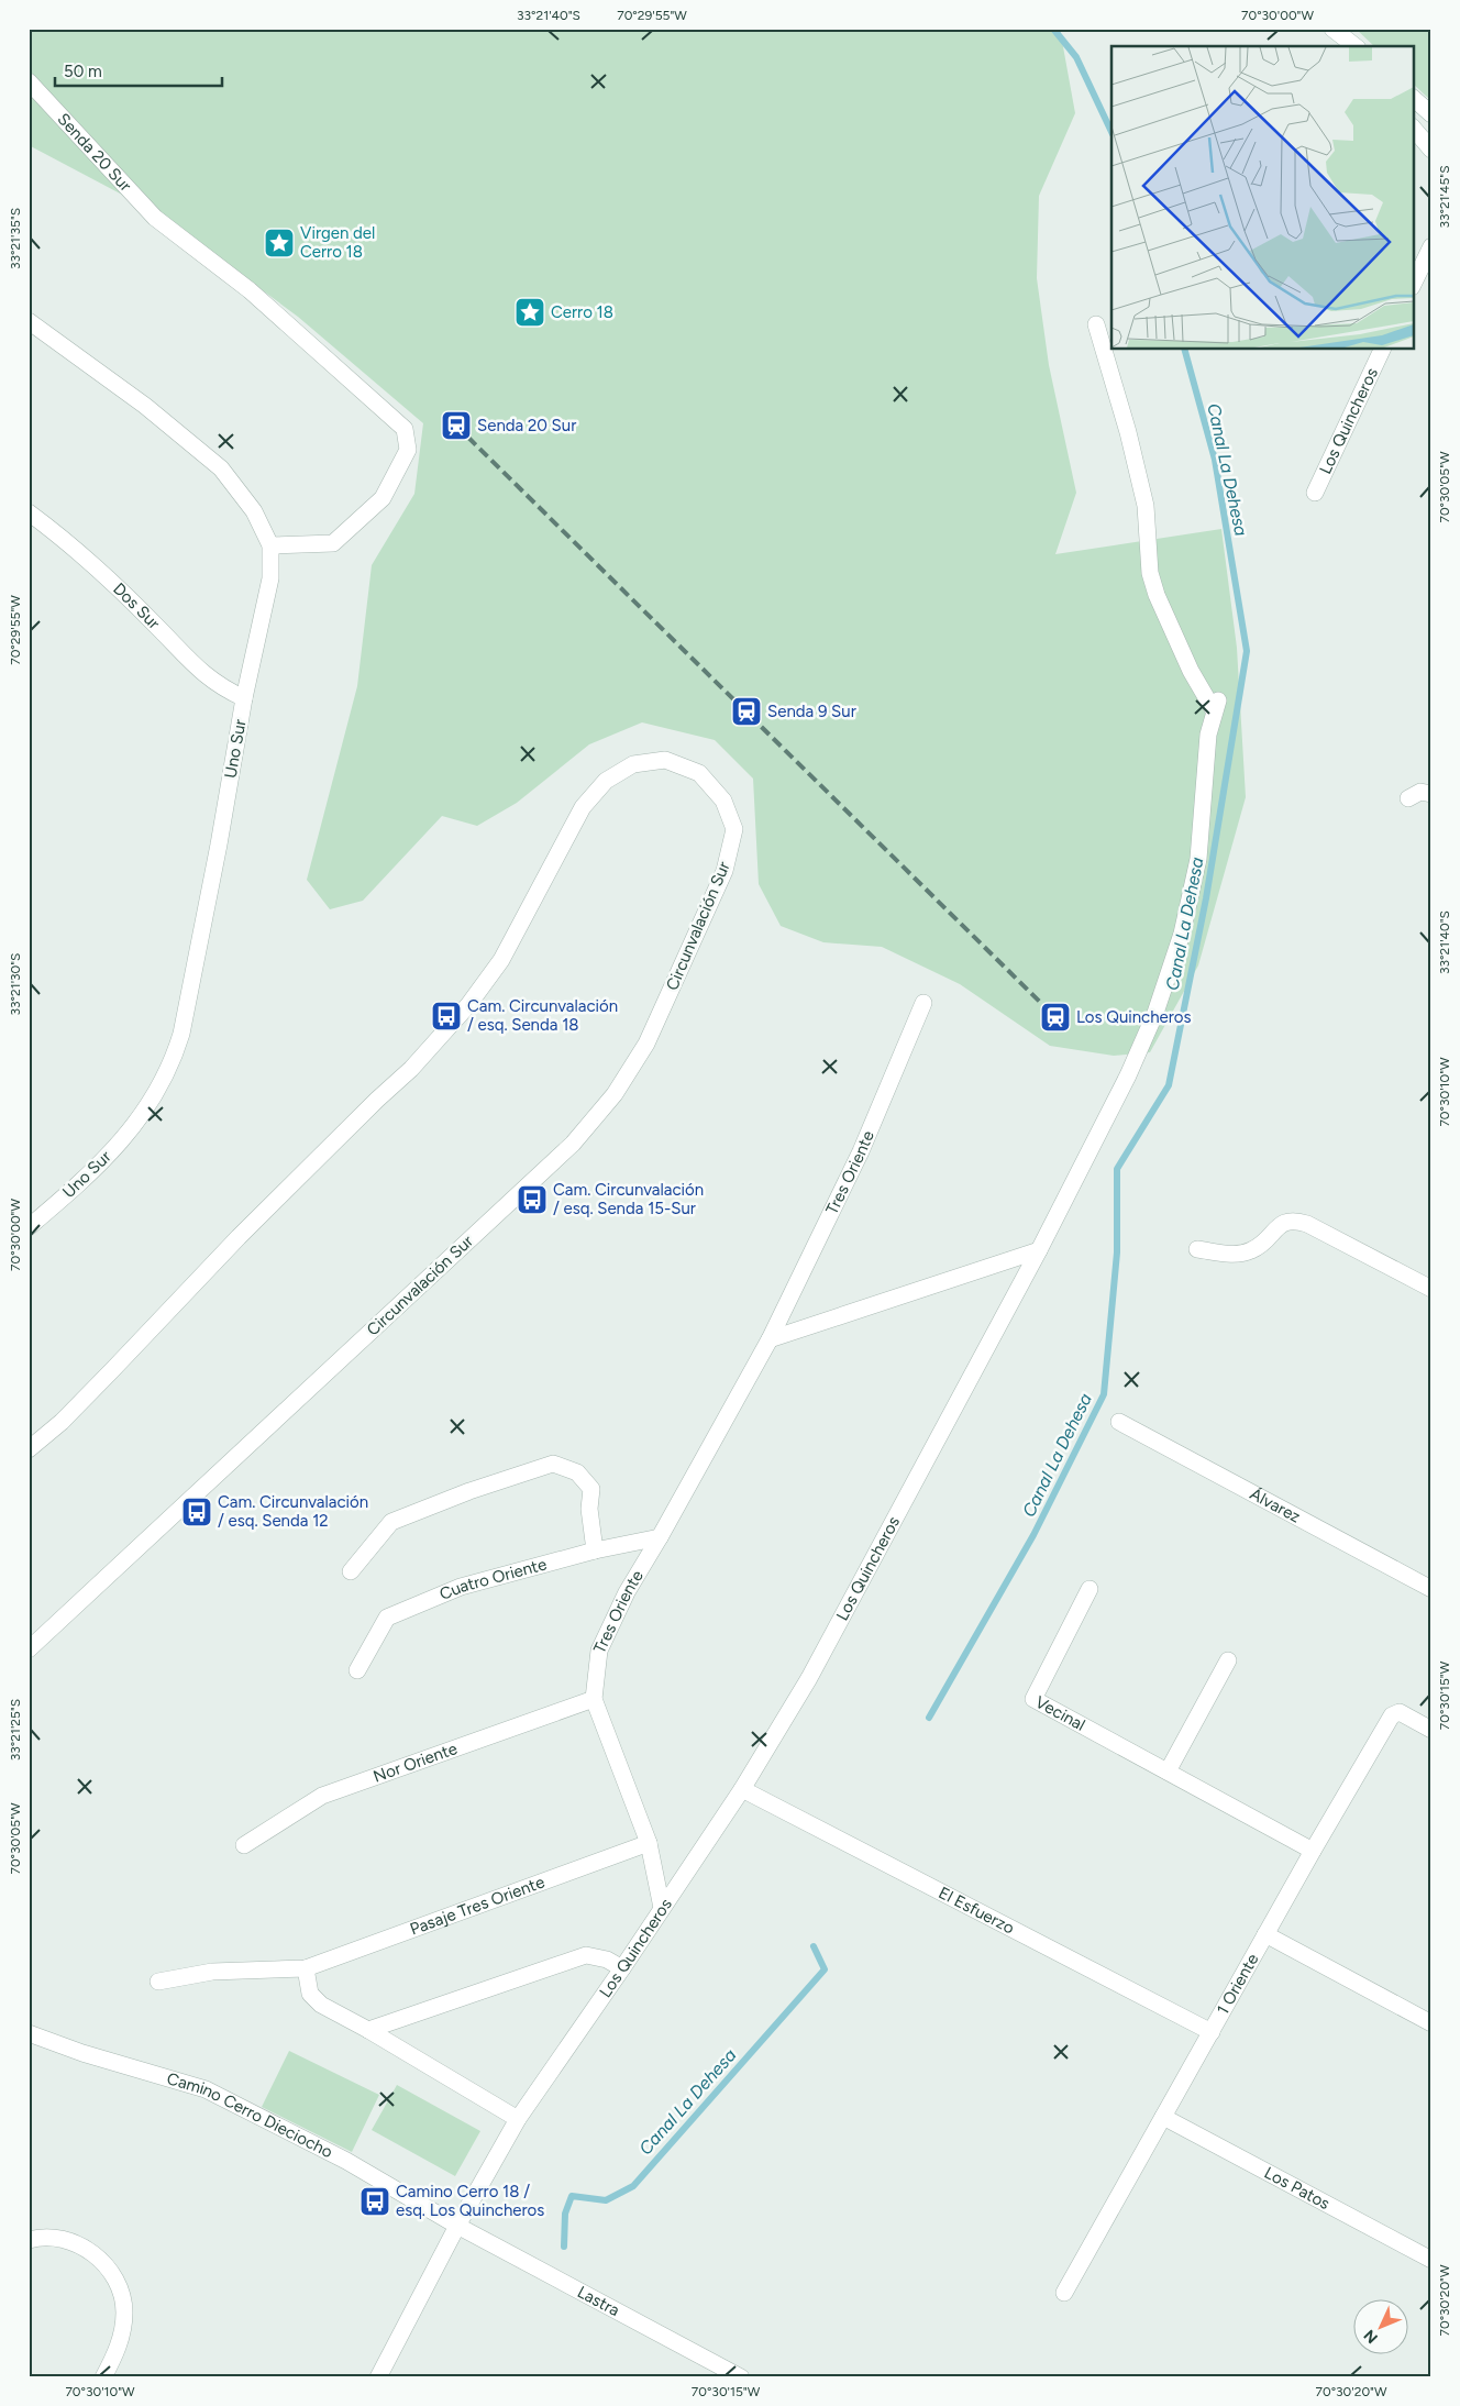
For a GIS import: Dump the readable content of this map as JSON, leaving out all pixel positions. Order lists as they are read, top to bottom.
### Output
{
  "streets": {
    "street": [
      "Senda 20 Sur",
      "Los Quincheros",
      "Dos Sur",
      "Uno Sur",
      "Circunvalación Sur",
      "Tres Oriente",
      "Álvarez",
      "Cuatro Oriente",
      "Vecinal",
      "Nor Oriente",
      "Pasaje Tres Oriente",
      "El Esfuerzo",
      "1 Oriente",
      "Camino Cerro Dieciocho",
      "Los Patos",
      "Lastra"
    ]
  },
  "crossings": [
    ["Senda 20 Sur", "Uno Sur"],
    ["Los Quincheros", "Tres Oriente"],
    ["Los Quincheros", "El Esfuerzo"],
    ["Los Quincheros", "Camino Cerro Dieciocho"],
    ["Los Quincheros", "Lastra"],
    ["Dos Sur", "Uno Sur"],
    ["Tres Oriente", "Cuatro Oriente"],
    ["Tres Oriente", "Nor Oriente"],
    ["Tres Oriente", "Pasaje Tres Oriente"],
    ["Vecinal", "1 Oriente"],
    ["El Esfuerzo", "1 Oriente"],
    ["1 Oriente", "Los Patos"],
    ["Camino Cerro Dieciocho", "Lastra"]
  ],
  "water": ["Canal La Dehesa"],
  "places": {
    "place": ["Virgen del Cerro 18", "Cerro 18"],
    "station": ["Senda 20 Sur", "Senda 9 Sur", "Los Quincheros"],
    "bus stop": [
      "Cam. Circunvalación / esq. Senda 18",
      "Cam. Circunvalación / esq. Senda 15-Sur",
      "Cam. Circunvalación / esq. Senda 12",
      "Camino Cerro 18 / esq. Los Quincheros"
    ]
  },
  "scale_bar": "50 m",
  "north": "bottom left",
  "coordinates": [
    "33°21'40\"S",
    "70°29'55\"W",
    "70°30'00\"W",
    "33°21'45\"S",
    "33°21'35\"S",
    "70°30'05\"W",
    "33°21'30\"S",
    "70°30'10\"W",
    "70°30'15\"W",
    "33°21'25\"S",
    "70°30'20\"W"
  ]
}
